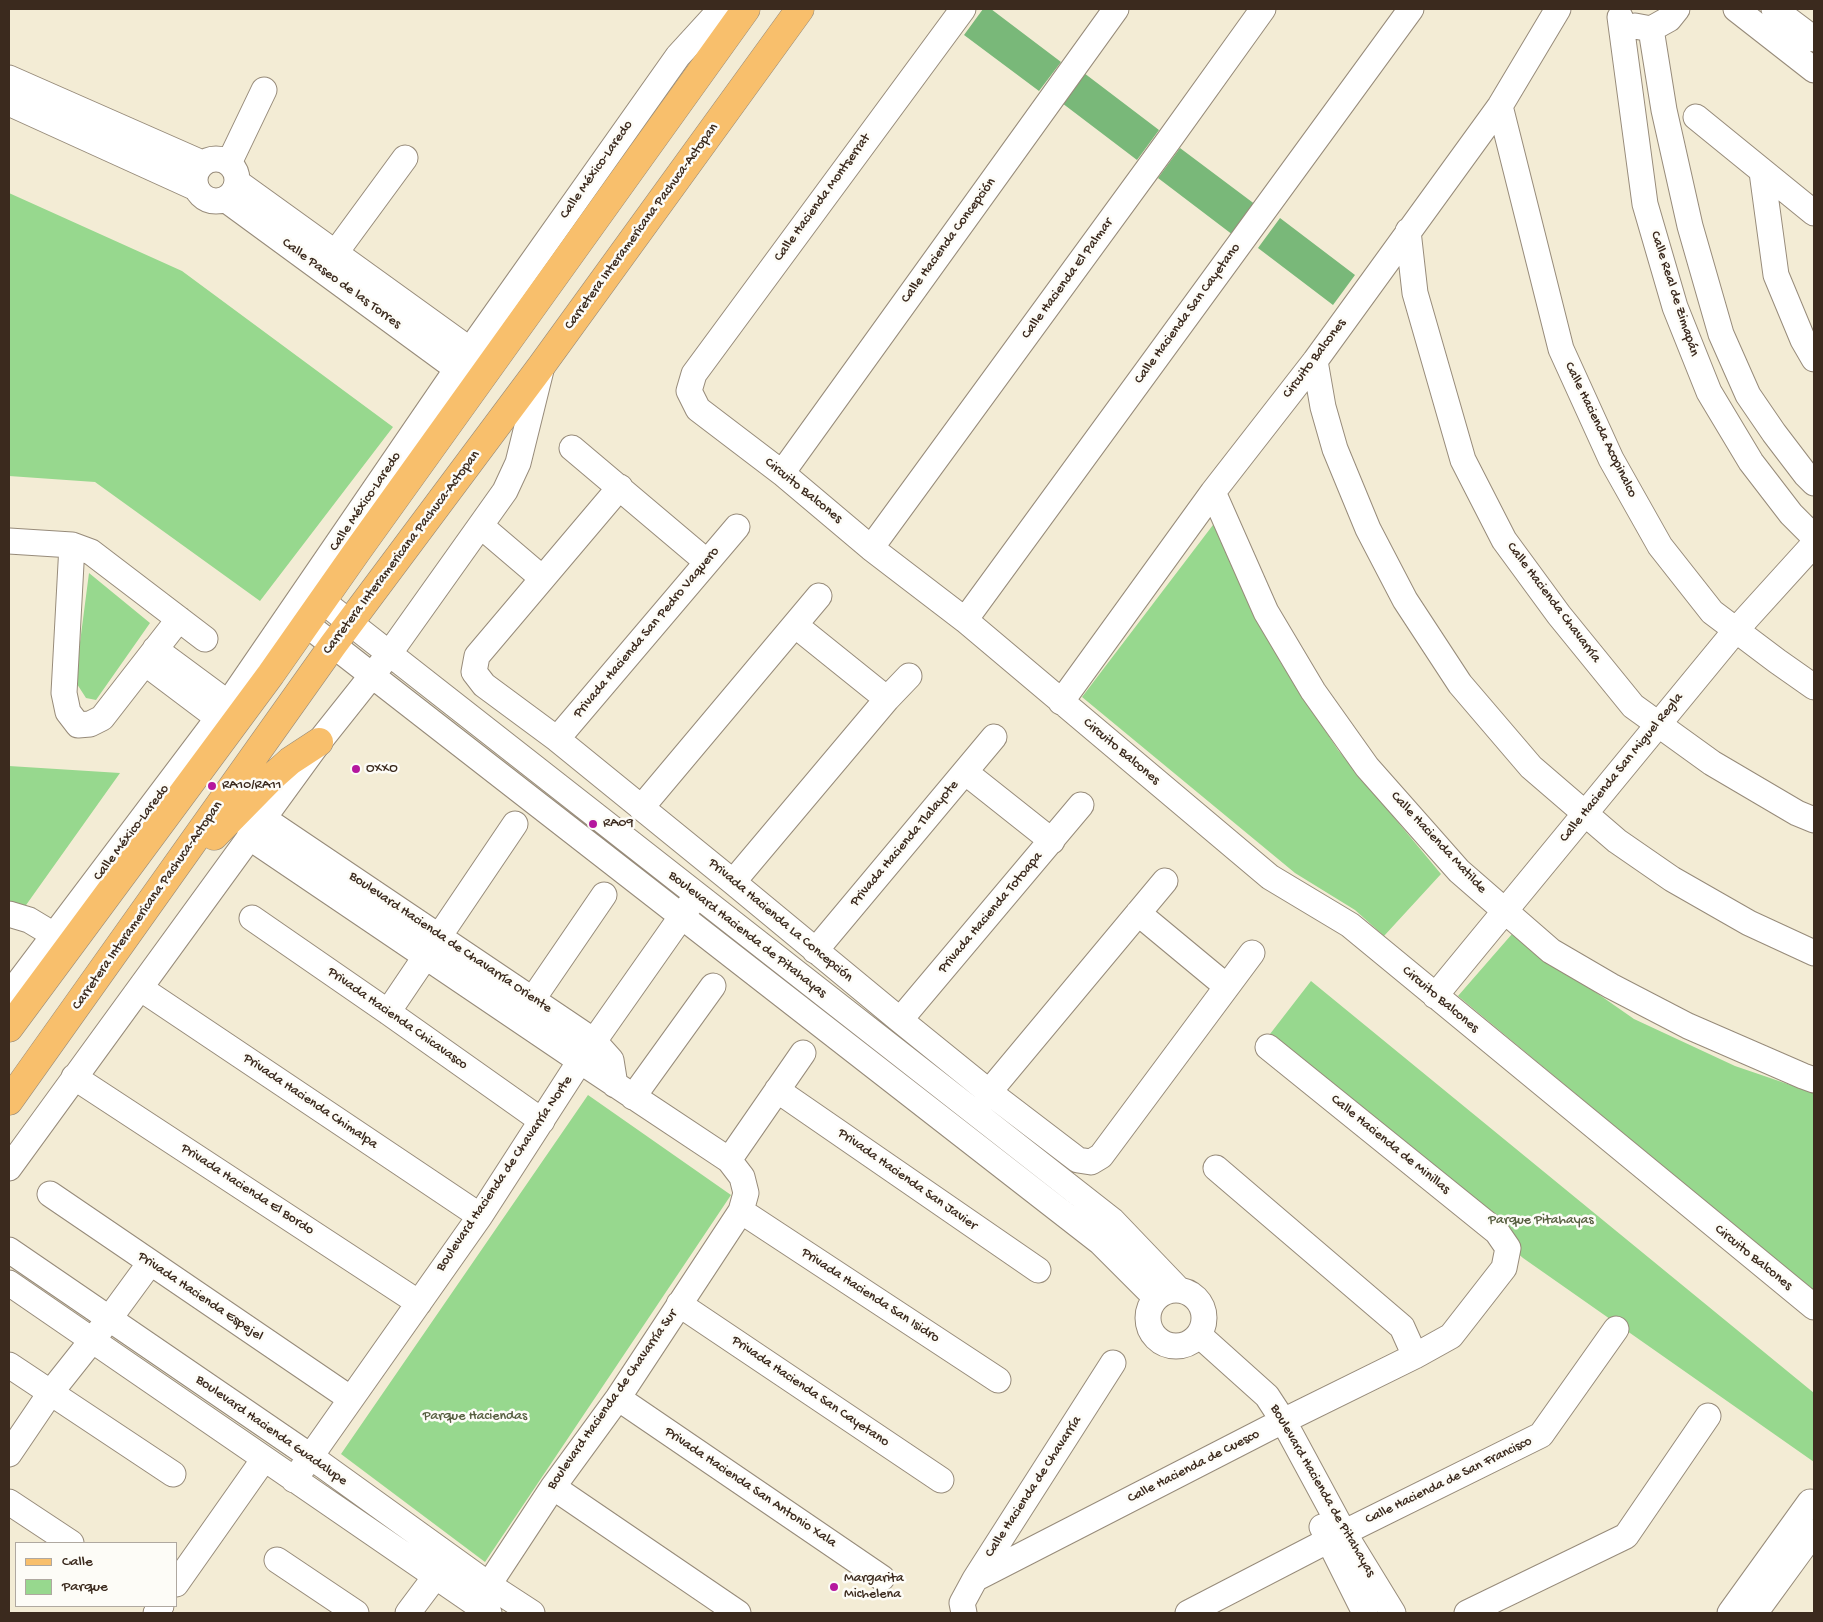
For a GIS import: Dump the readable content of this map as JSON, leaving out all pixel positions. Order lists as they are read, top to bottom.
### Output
{
  "streets": {
    "main road": ["Carretera Interamericana Pachuca-Actopan"],
    "street": [
      "Calle México-Laredo",
      "Calle Hacienda Montserrat",
      "Calle Hacienda Concepción",
      "Calle Hacienda El Palmar",
      "Calle Paseo de las Torres",
      "Calle Real de Zimapán",
      "Calle Hacienda San Cayetano",
      "Circuito Balcones",
      "Calle Hacienda Acopinalco",
      "Calle Hacienda Chavarría",
      "Privada Hacienda San Pedro Vaquero",
      "Calle Hacienda San Miguel Regla",
      "Calle Hacienda Matilde",
      "Privada Hacienda Tlalayote",
      "Privada Hacienda Totoapa",
      "Privada Hacienda La Concepción",
      "Boulevard Hacienda de Pitahayas",
      "Boulevard Hacienda de Chavarría Oriente",
      "Privada Hacienda Chicavasco",
      "Privada Hacienda Chimalpa",
      "Calle Hacienda de Minillas",
      "Boulevard Hacienda de Chavarría Norte",
      "Privada Hacienda San Javier",
      "Privada Hacienda El Bordo",
      "Privada Hacienda San Isidro",
      "Privada Hacienda Espejel",
      "Privada Hacienda San Cayetano",
      "Boulevard Hacienda de Chavarría Sur",
      "Boulevard Hacienda Guadalupe",
      "Calle Hacienda de Cuesco",
      "Calle Hacienda de San Francisco",
      "Calle Hacienda de Chavarría",
      "Privada Hacienda San Antonio Xala"
    ]
  },
  "crossings": [
    ["Calle México-Laredo", "Calle Paseo de las Torres"],
    ["Calle México-Laredo", "Boulevard Hacienda de Pitahayas"],
    ["Calle Hacienda Montserrat", "Circuito Balcones"],
    ["Carretera Interamericana Pachuca-Actopan", "Boulevard Hacienda de Pitahayas"],
    ["Calle Hacienda Concepción", "Circuito Balcones"],
    ["Calle Hacienda El Palmar", "Circuito Balcones"],
    ["Calle Hacienda San Cayetano", "Circuito Balcones"],
    ["Circuito Balcones", "Calle Hacienda Acopinalco"],
    ["Circuito Balcones", "Calle Hacienda Chavarría"],
    ["Circuito Balcones", "Calle Hacienda San Miguel Regla"],
    ["Circuito Balcones", "Calle Hacienda Matilde"],
    ["Calle Hacienda Acopinalco", "Calle Hacienda San Miguel Regla"],
    ["Calle Hacienda Chavarría", "Calle Hacienda San Miguel Regla"],
    ["Privada Hacienda San Pedro Vaquero", "Privada Hacienda La Concepción"],
    ["Calle Hacienda San Miguel Regla", "Calle Hacienda Matilde"],
    ["Privada Hacienda Tlalayote", "Privada Hacienda La Concepción"],
    ["Privada Hacienda Totoapa", "Privada Hacienda La Concepción"],
    ["Privada Hacienda La Concepción", "Boulevard Hacienda de Chavarría Norte"],
    ["Boulevard Hacienda de Pitahayas", "Boulevard Hacienda de Chavarría Norte"],
    ["Boulevard Hacienda de Pitahayas", "Calle Hacienda de Cuesco"],
    ["Boulevard Hacienda de Pitahayas", "Calle Hacienda de San Francisco"],
    ["Boulevard Hacienda de Chavarría Oriente", "Boulevard Hacienda de Chavarría Norte"],
    ["Boulevard Hacienda de Chavarría Oriente", "Privada Hacienda San Isidro"],
    ["Boulevard Hacienda de Chavarría Oriente", "Boulevard Hacienda de Chavarría Sur"],
    ["Privada Hacienda Chicavasco", "Boulevard Hacienda de Chavarría Norte"],
    ["Privada Hacienda Chimalpa", "Boulevard Hacienda de Chavarría Norte"],
    ["Calle Hacienda de Minillas", "Calle Hacienda de Cuesco"],
    ["Boulevard Hacienda de Chavarría Norte", "Privada Hacienda El Bordo"],
    ["Boulevard Hacienda de Chavarría Norte", "Privada Hacienda Espejel"],
    ["Boulevard Hacienda de Chavarría Norte", "Boulevard Hacienda Guadalupe"],
    ["Privada Hacienda San Isidro", "Boulevard Hacienda de Chavarría Sur"],
    ["Privada Hacienda San Cayetano", "Boulevard Hacienda de Chavarría Sur"],
    ["Boulevard Hacienda de Chavarría Sur", "Boulevard Hacienda Guadalupe"],
    ["Boulevard Hacienda de Chavarría Sur", "Privada Hacienda San Antonio Xala"],
    ["Calle Hacienda de Cuesco", "Calle Hacienda de Chavarría"]
  ],
  "parks": ["Parque Pitahayas", "Parque Haciendas"],
  "places": [
    "OXXO",
    "RA10/RA11",
    "RA09",
    "Margarita Michelena"
  ],
  "legend": ["Calle", "Parque"]
}
